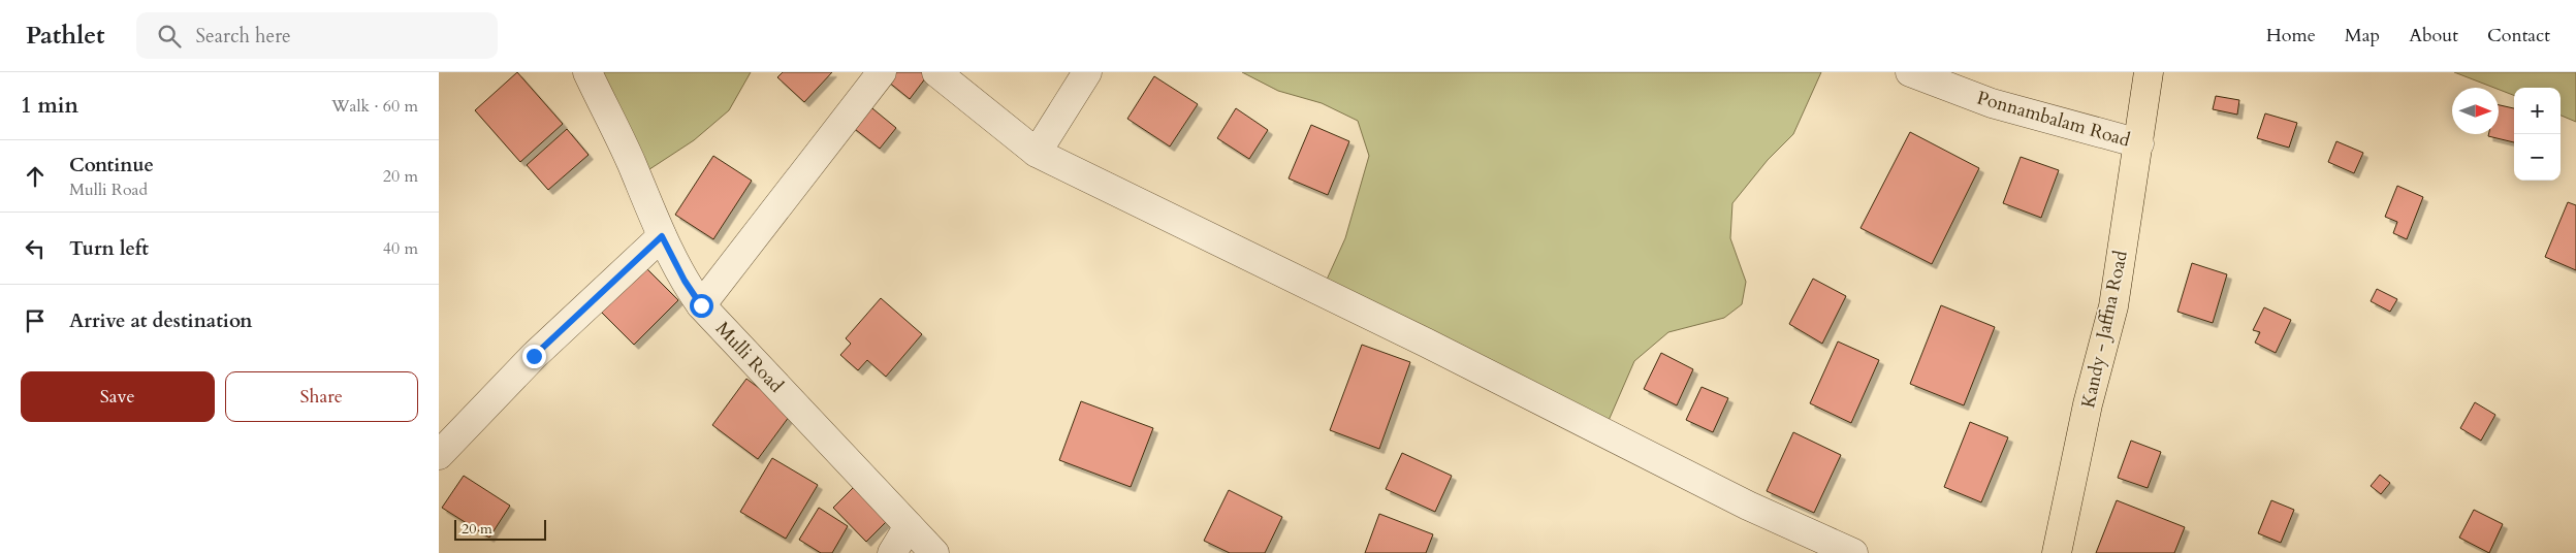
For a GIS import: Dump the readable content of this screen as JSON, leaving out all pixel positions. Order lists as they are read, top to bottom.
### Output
{
  "streets": {
    "highway": ["Kandy - Jaffna Road"],
    "street": ["Ponnambalam Road", "Mulli Road"]
  },
  "crossings": [
    ["Ponnambalam Road", "Kandy - Jaffna Road"]
  ],
  "scale_bar": "20 m",
  "north": "right",
  "page": {
    "header": "Pathlet",
    "search": "Search here",
    "nav": [
      "Home",
      "Map",
      "About",
      "Contact"
    ],
    "heading": ["1 min", "Walk · 60 m"],
    "map_buttons": ["+", "−"],
    "list": [
      ["Continue", "Mulli Road", "20 m"],
      ["Turn left", "40 m"],
      "Arrive at destination"
    ],
    "buttons": ["Save", "Share"],
    "scale": "20 m"
  }
}
